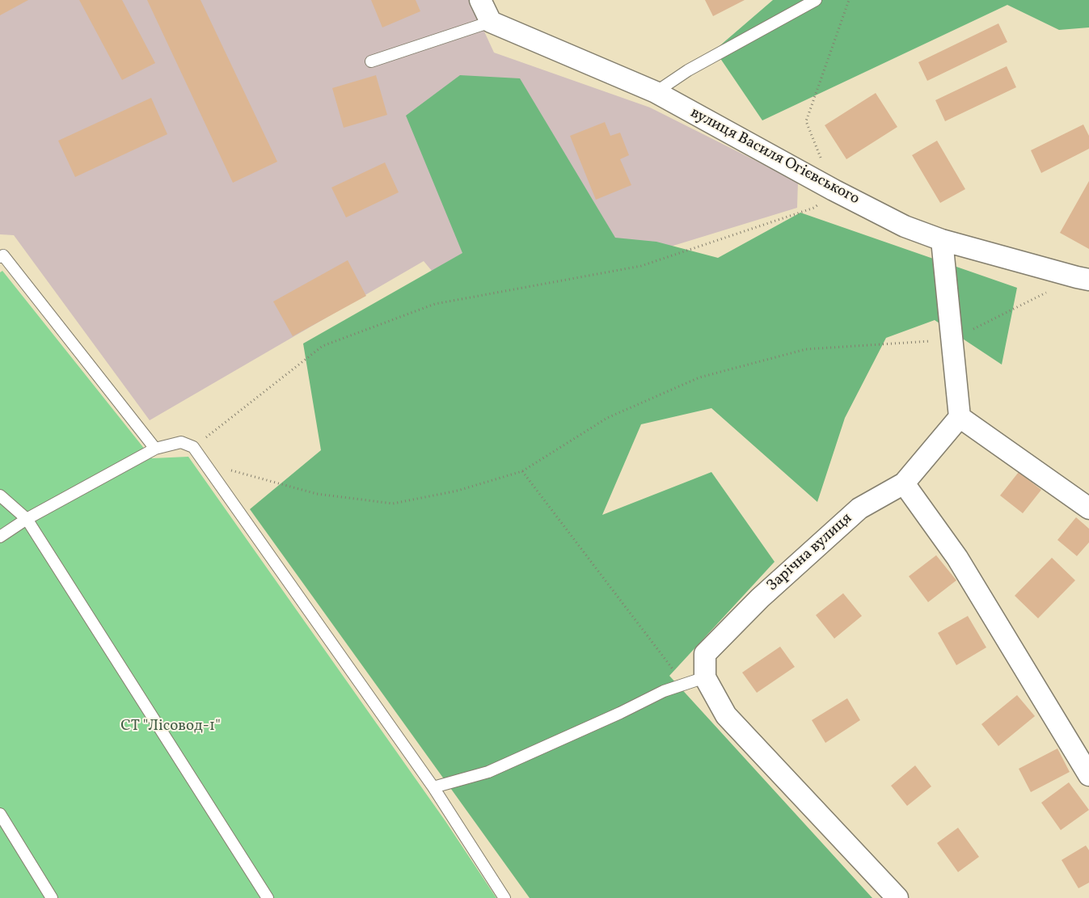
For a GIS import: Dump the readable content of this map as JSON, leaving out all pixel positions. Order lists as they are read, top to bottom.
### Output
{
  "streets": {
    "street": ["вулиця Василя Огієвського", "Зарічна вулиця"]
  },
  "parks": ["СТ \"Лісовод-1\""]
}
